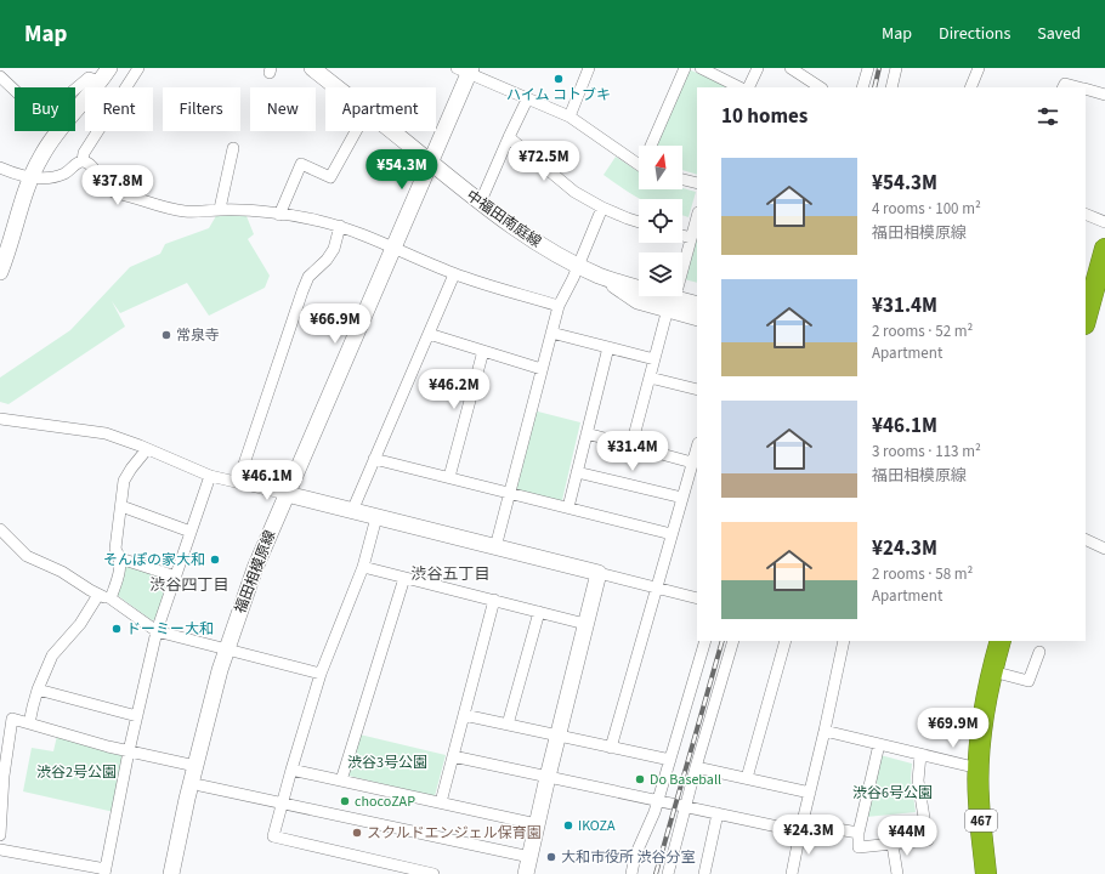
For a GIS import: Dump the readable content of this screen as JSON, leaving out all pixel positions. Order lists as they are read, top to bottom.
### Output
{
  "streets": {
    "highway": ["467"],
    "street": ["中福田南庭線", "福田相模原線"]
  },
  "crossings": [
    ["中福田南庭線", "福田相模原線"]
  ],
  "districts": ["渋谷五丁目", "渋谷四丁目"],
  "parks": ["渋谷3号公園", "渋谷2号公園", "渋谷6号公園"],
  "places": [
    "ハイム コトブキ",
    "常泉寺",
    "そんぽの家大和",
    "ドーミー大和",
    "Do Baseball",
    "chocoZAP",
    "IKOZA",
    "スクルドエンジェル保育園",
    "大和市役所 渋谷分室"
  ],
  "north": "top",
  "page": {
    "header": "Map",
    "nav": ["Map", "Directions", "Saved"],
    "chip": [
      "Buy",
      "Rent",
      "Filters",
      "New",
      "Apartment"
    ],
    "heading": "10 homes",
    "price": [
      "¥72.5M",
      "¥54.3M",
      "¥37.8M",
      "¥66.9M",
      "¥46.2M",
      "¥31.4M",
      "¥46.1M",
      "¥69.9M",
      "¥24.3M",
      "¥44M"
    ],
    "list": [
      {
        "name": "¥54.3M",
        "note": "4 rooms · 100 m² · 福田相模原線"
      },
      {
        "name": "¥31.4M",
        "note": "2 rooms · 52 m² · Apartment"
      },
      {
        "name": "¥46.1M",
        "note": "3 rooms · 113 m² · 福田相模原線"
      },
      {
        "name": "¥24.3M",
        "note": "2 rooms · 58 m² · Apartment"
      }
    ]
  }
}
